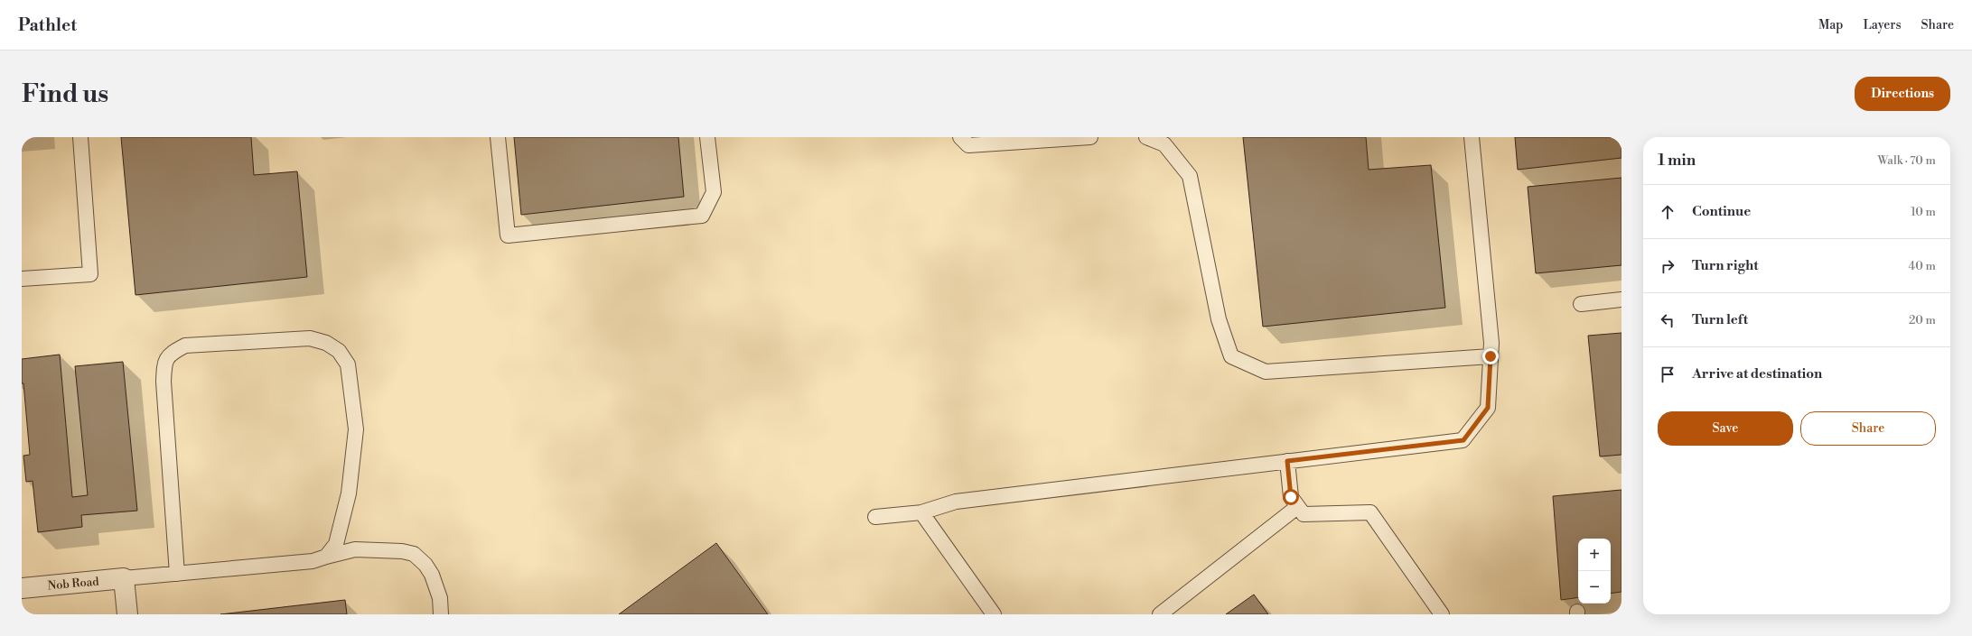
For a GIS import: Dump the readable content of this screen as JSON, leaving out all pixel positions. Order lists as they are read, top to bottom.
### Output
{
  "streets": {
    "street": ["Nob Road"]
  },
  "page": {
    "header": "Pathlet",
    "nav": ["Map", "Layers", "Share"],
    "buttons": [
      "Directions",
      ["Save", "Share"]
    ],
    "title": "Find us",
    "heading": ["1 min", "Walk · 70 m"],
    "list": [
      ["Continue", "10 m"],
      ["Turn right", "40 m"],
      ["Turn left", "20 m"],
      "Arrive at destination"
    ],
    "map_buttons": ["+", "−"]
  }
}
